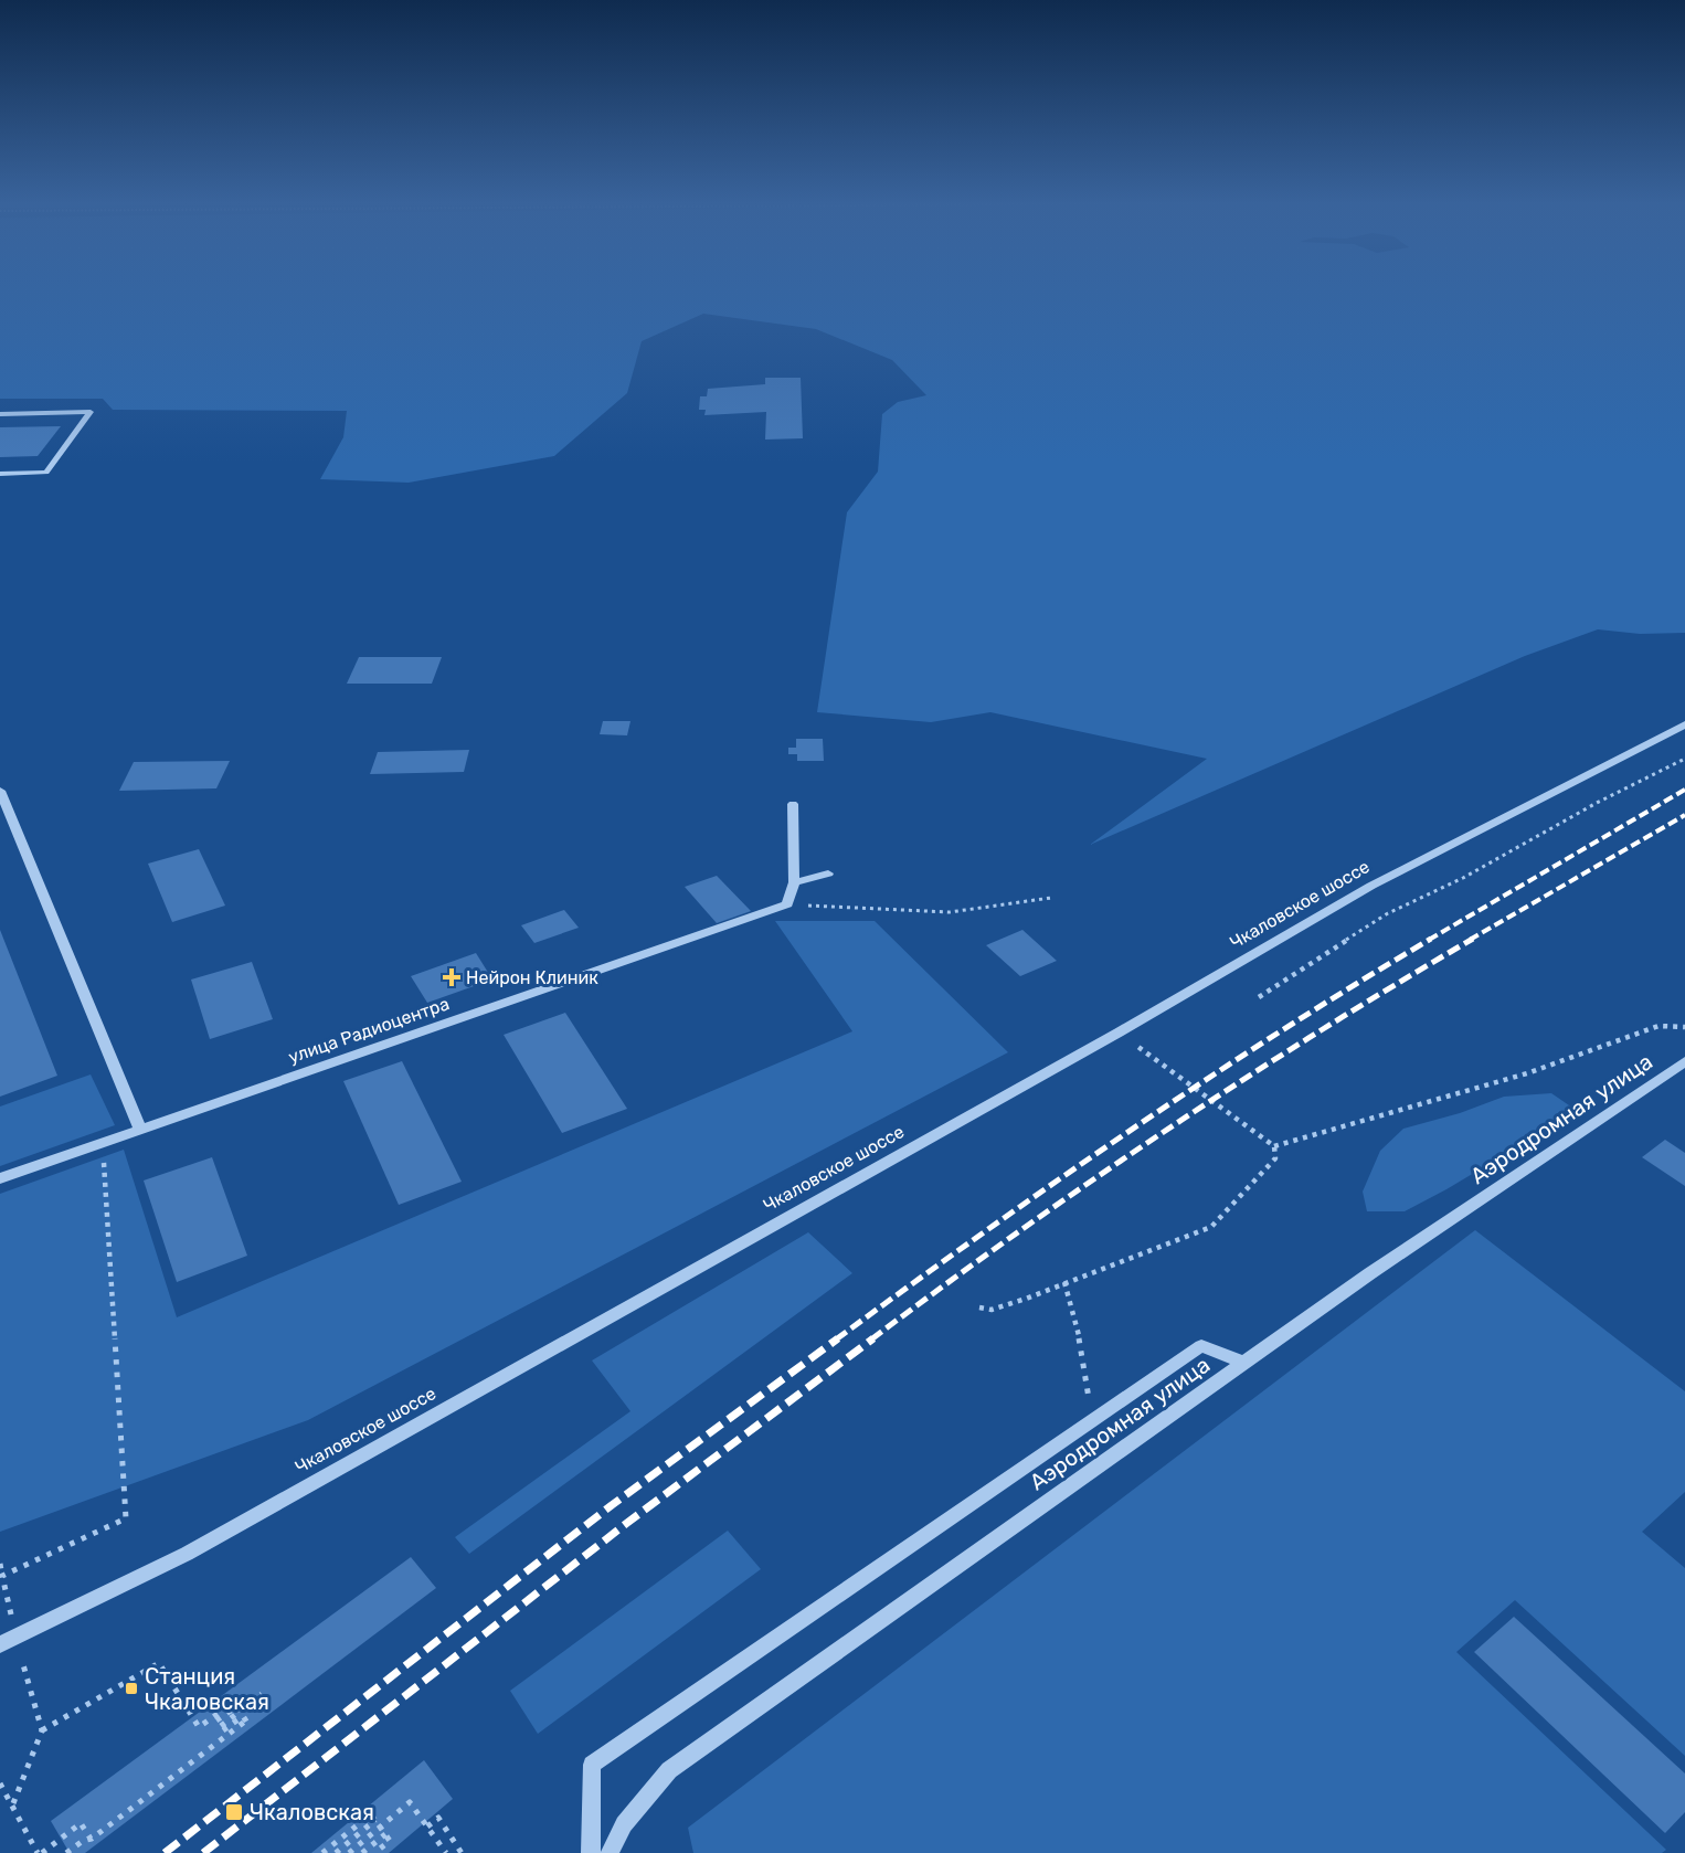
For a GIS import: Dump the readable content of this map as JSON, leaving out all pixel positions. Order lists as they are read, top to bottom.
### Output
{
  "streets": {
    "street": ["Чкаловское шоссе", "улица Радиоцентра", "Аэродромная улица"]
  },
  "places": {
    "health": ["Нейрон Клиник"],
    "transit": ["Станция Чкаловская", "Чкаловская"]
  }
}
